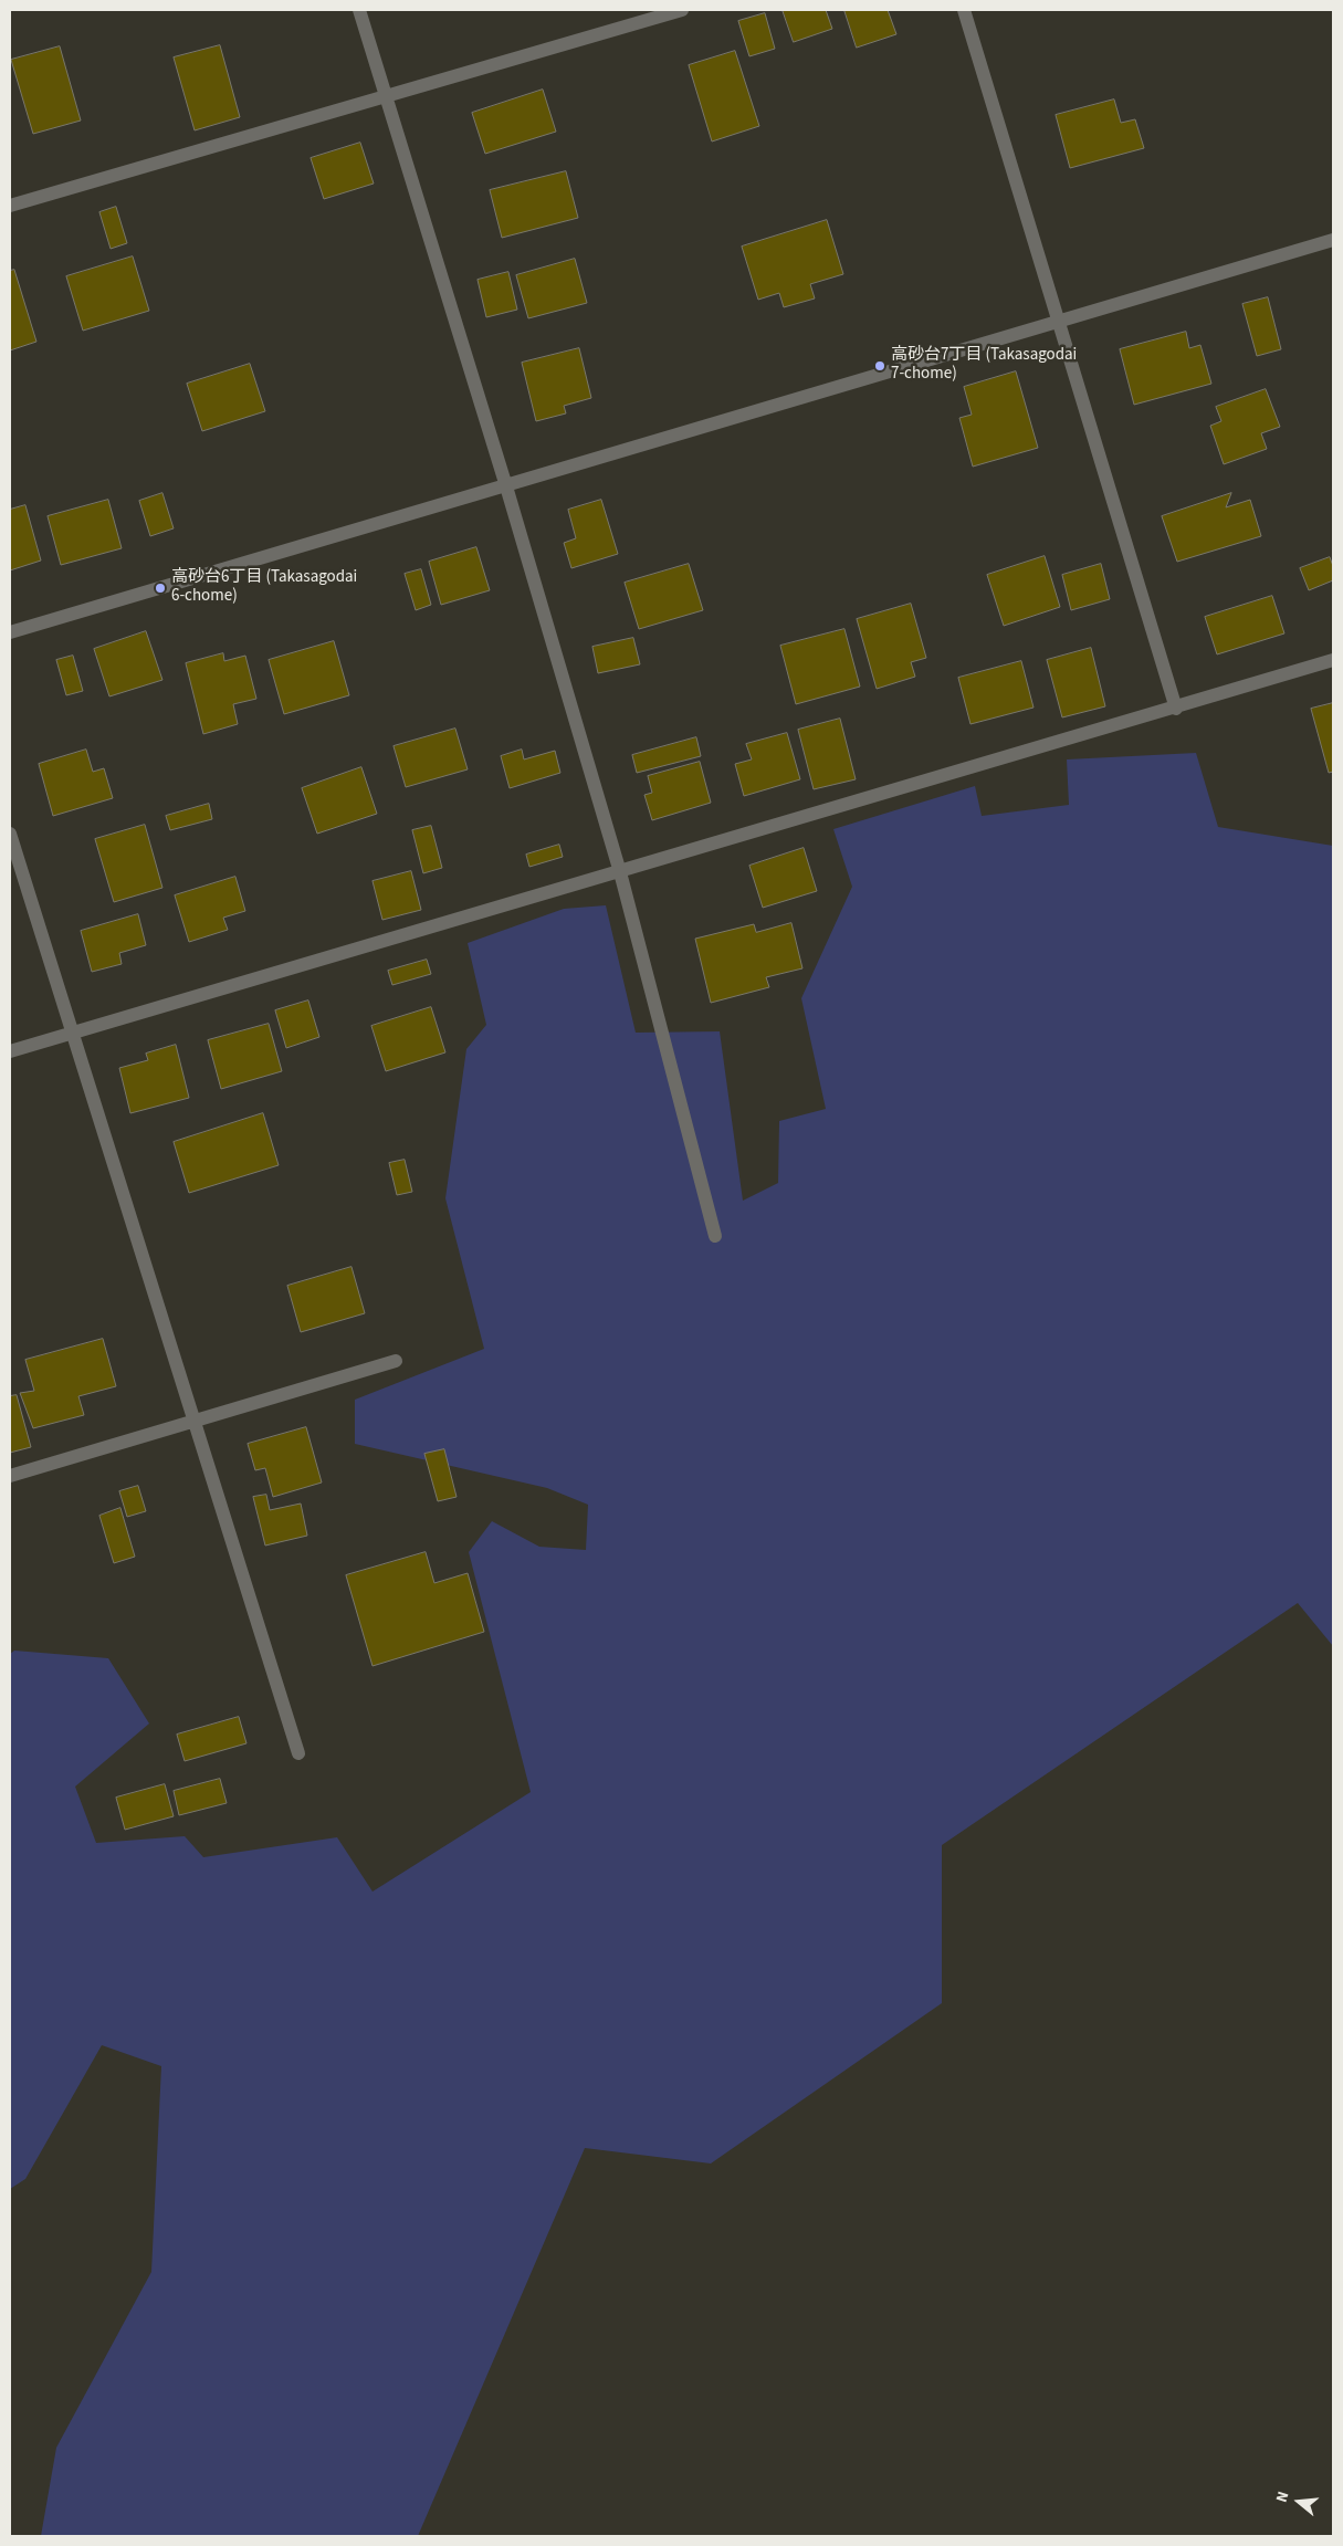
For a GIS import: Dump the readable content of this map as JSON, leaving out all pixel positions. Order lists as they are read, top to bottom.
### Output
{
  "places": ["高砂台7丁目 (Takasagodai 7-chome)", "高砂台6丁目 (Takasagodai 6-chome)"],
  "north": "left"
}
